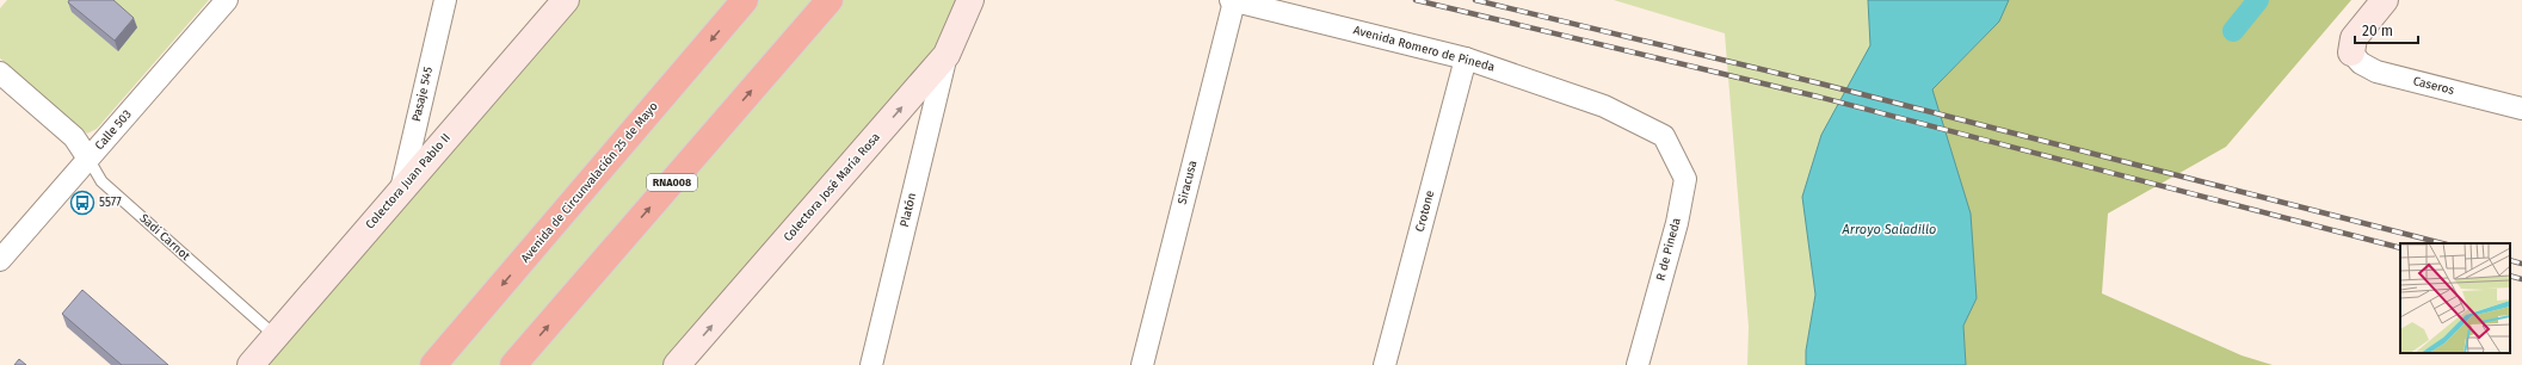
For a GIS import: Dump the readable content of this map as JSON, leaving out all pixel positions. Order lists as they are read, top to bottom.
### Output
{
  "streets": {
    "highway": ["Avenida de Circunvalación 25 de Mayo", "RNA008"],
    "main road": ["Colectora Juan Pablo II", "Colectora José María Rosa"],
    "street": [
      "Avenida Romero de Pineda",
      "Caseros",
      "Pasaje 545",
      "Calle 503",
      "Siracusa",
      "Platón",
      "Crotone",
      "Sadi Carnot",
      "R de Pineda"
    ]
  },
  "crossings": [
    ["Avenida Romero de Pineda", "Siracusa"],
    ["Avenida Romero de Pineda", "Crotone"],
    ["Avenida Romero de Pineda", "R de Pineda"],
    ["Pasaje 545", "Colectora Juan Pablo II"],
    ["Calle 503", "Sadi Carnot"],
    ["Colectora Juan Pablo II", "Sadi Carnot"],
    ["Colectora José María Rosa", "Platón"]
  ],
  "one_way": ["Colectora José María Rosa"],
  "water": ["Arroyo Saladillo"],
  "places": {
    "bus stop": ["5577"]
  },
  "scale_bar": "20 m"
}
